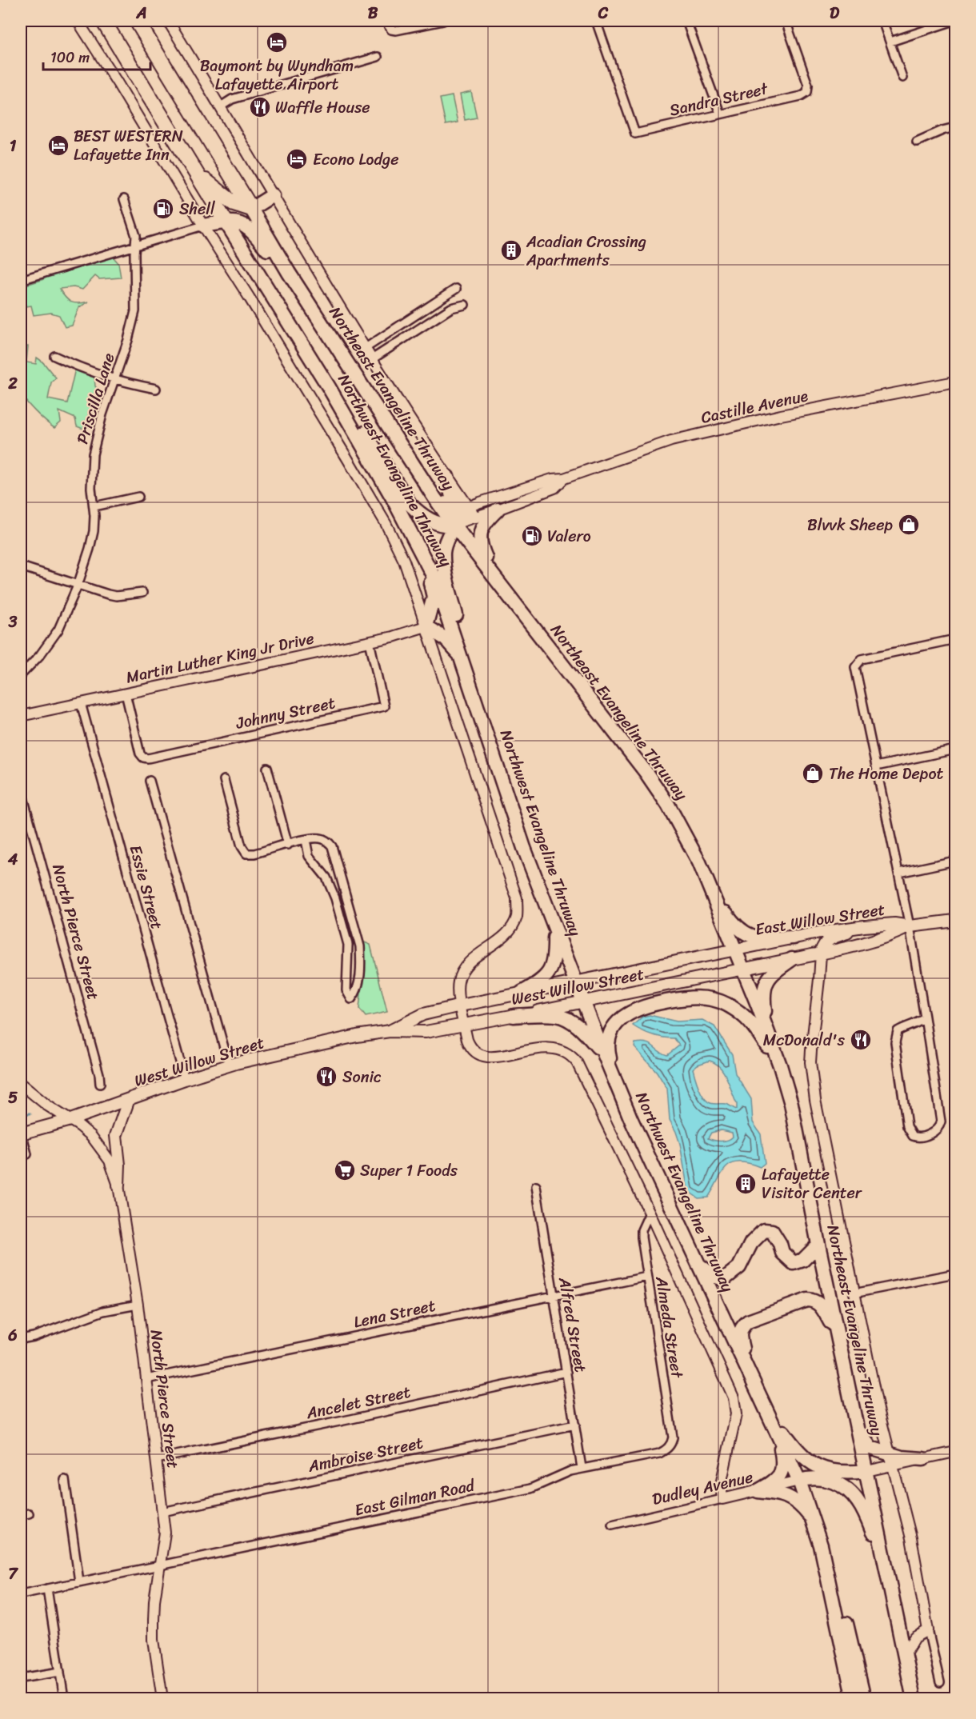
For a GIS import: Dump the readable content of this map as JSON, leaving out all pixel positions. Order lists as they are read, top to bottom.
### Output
{
  "streets": {
    "highway": ["Northeast Evangeline Thruway", "Northwest Evangeline Thruway"],
    "main road": ["East Willow Street", "West Willow Street"],
    "street": [
      "Sandra Street",
      "Priscilla Lane",
      "Castille Avenue",
      "Martin Luther King Jr Drive",
      "Johnny Street",
      "Essie Street",
      "North Pierce Street",
      "Lena Street",
      "Alfred Street",
      "Almeda Street",
      "Ancelet Street",
      "Ambroise Street",
      "Dudley Avenue",
      "East Gilman Road"
    ]
  },
  "crossings": [
    ["Northeast Evangeline Thruway", "Castille Avenue"],
    ["Northeast Evangeline Thruway", "East Willow Street"],
    ["Northeast Evangeline Thruway", "West Willow Street"],
    ["Northwest Evangeline Thruway", "West Willow Street"],
    ["Northwest Evangeline Thruway", "Dudley Avenue"],
    ["Martin Luther King Jr Drive", "Johnny Street"],
    ["Martin Luther King Jr Drive", "Essie Street"],
    ["Essie Street", "West Willow Street"],
    ["East Willow Street", "West Willow Street"],
    ["North Pierce Street", "West Willow Street"],
    ["North Pierce Street", "Lena Street"],
    ["North Pierce Street", "Ancelet Street"],
    ["North Pierce Street", "Ambroise Street"],
    ["North Pierce Street", "East Gilman Road"],
    ["Lena Street", "Alfred Street"],
    ["Lena Street", "Almeda Street"],
    ["Alfred Street", "Ancelet Street"],
    ["Alfred Street", "Ambroise Street"],
    ["Alfred Street", "East Gilman Road"],
    ["Almeda Street", "East Gilman Road"]
  ],
  "places": {
    "hotel": ["Baymont by Wyndham Lafayette Airport", "BEST WESTERN Lafayette Inn", "Econo Lodge"],
    "restaurant": ["Waffle House", "McDonald's", "Sonic"],
    "fuel station": ["Shell", "Valero"],
    "building": ["Acadian Crossing Apartments", "Lafayette Visitor Center"],
    "shop": ["Blvvk Sheep", "The Home Depot"],
    "supermarket": ["Super 1 Foods"]
  },
  "scale_bar": "100 m",
  "grid": {
    "columns": [
      "A",
      "B",
      "C",
      "D"
    ],
    "rows": [
      "1",
      "2",
      "3",
      "4",
      "5",
      "6",
      "7"
    ]
  }
}
